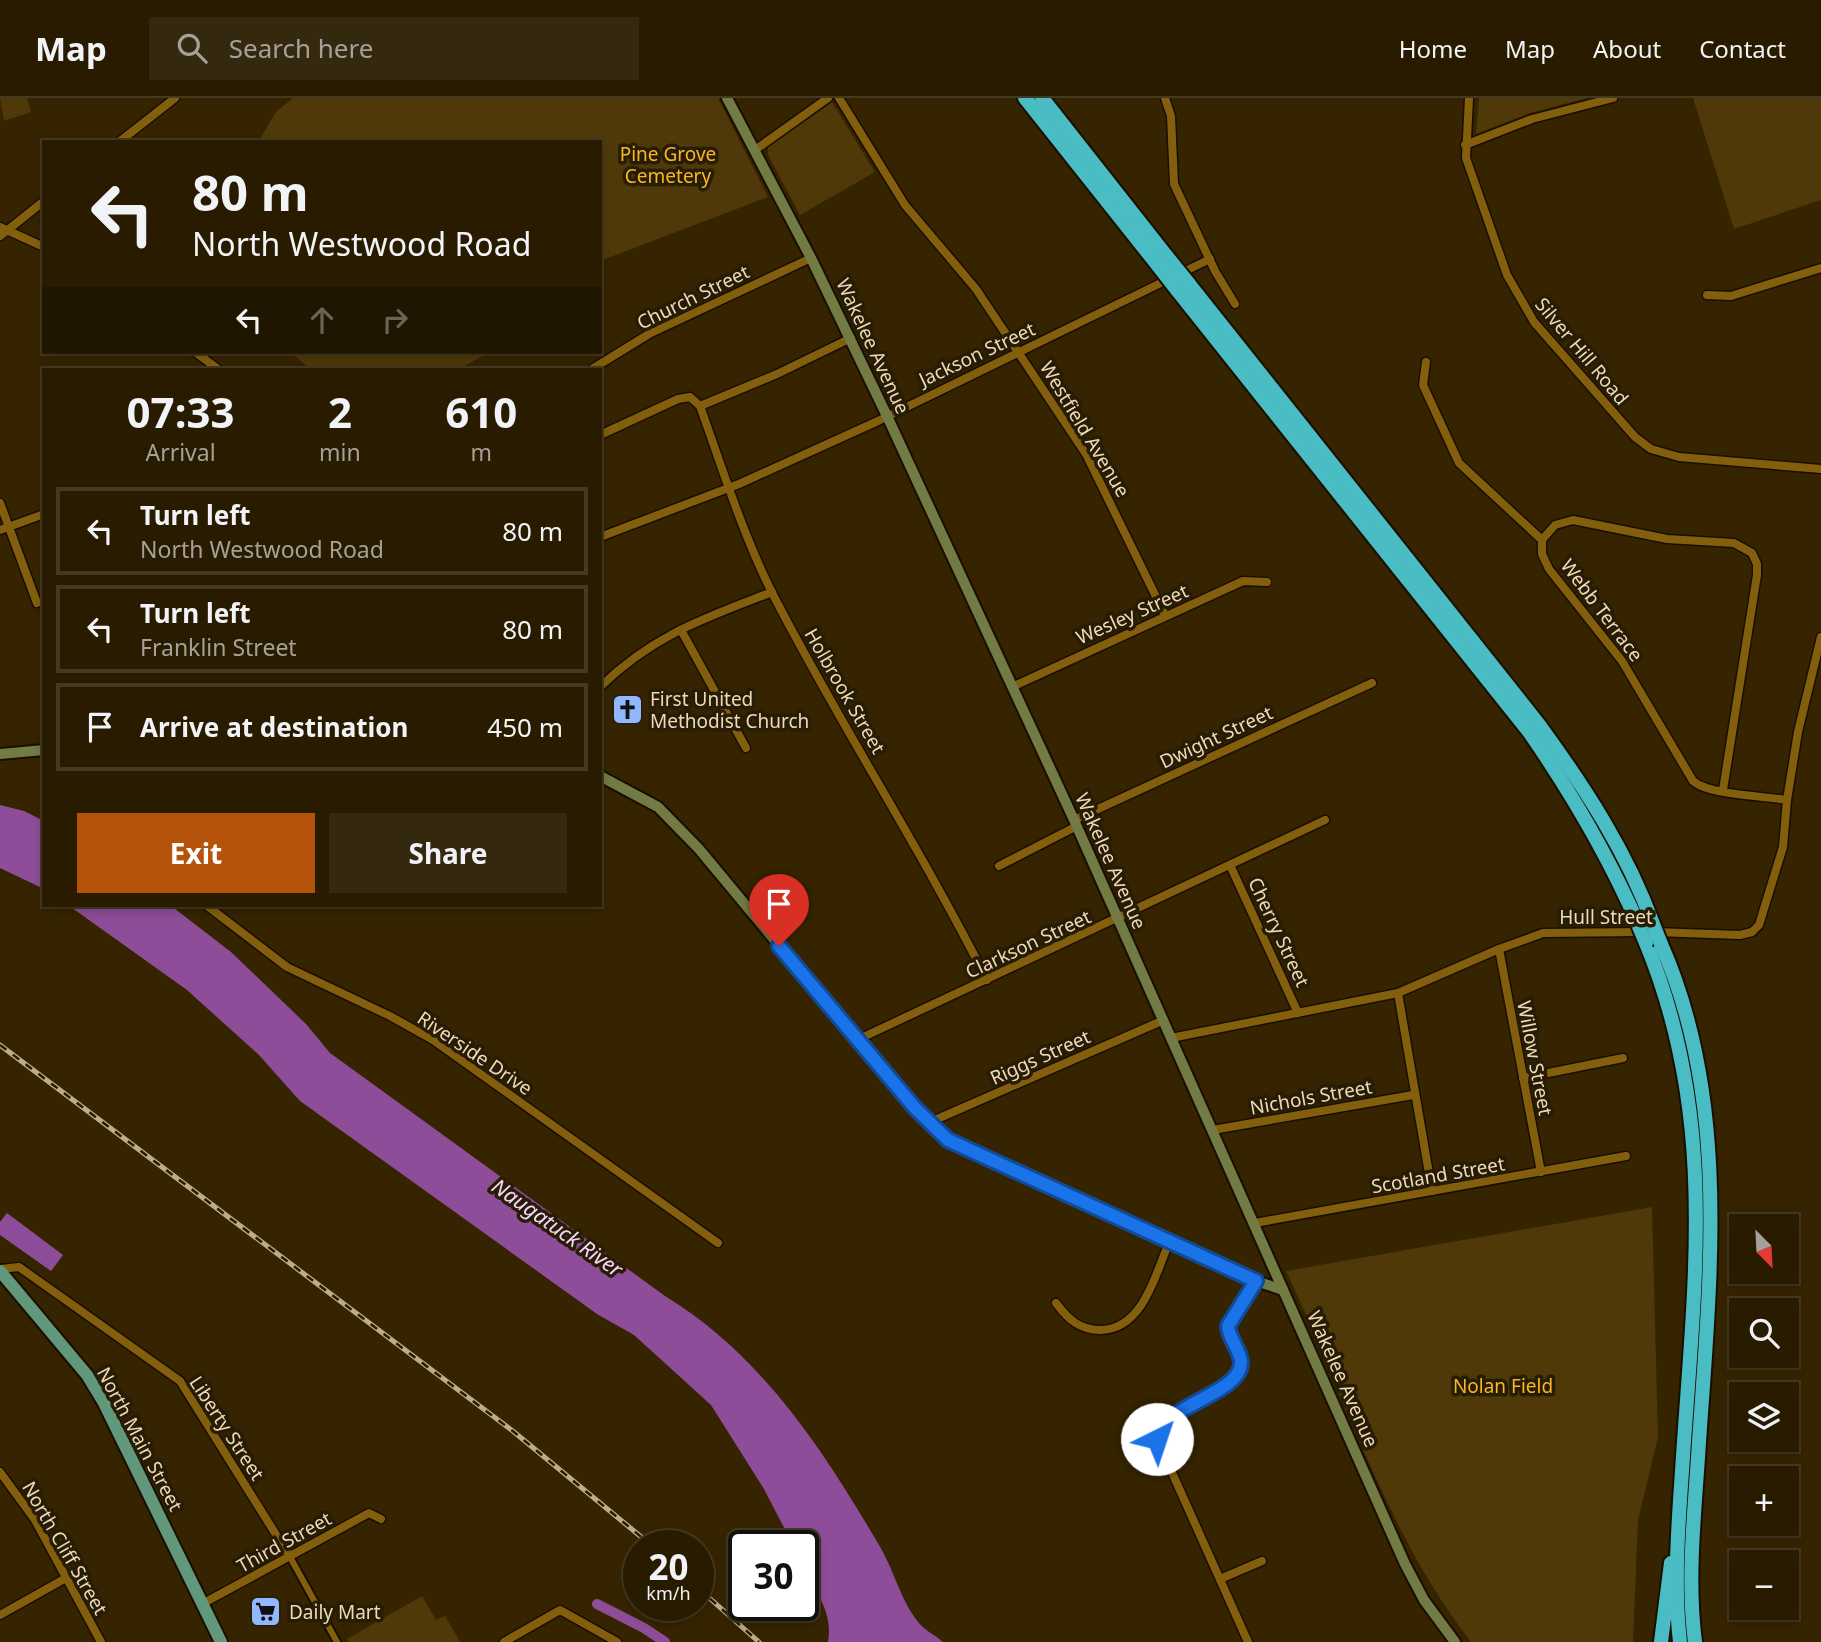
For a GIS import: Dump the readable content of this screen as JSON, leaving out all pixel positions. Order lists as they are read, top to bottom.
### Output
{
  "streets": {
    "main road": ["Wakelee Avenue", "North Main Street"],
    "street": [
      "Church Street",
      "Silver Hill Road",
      "Jackson Street",
      "Westfield Avenue",
      "Webb Terrace",
      "Wesley Street",
      "Holbrook Street",
      "Dwight Street",
      "Hull Street",
      "Cherry Street",
      "Clarkson Street",
      "Riverside Drive",
      "Riggs Street",
      "Willow Street",
      "Nichols Street",
      "Scotland Street",
      "Liberty Street",
      "Third Street",
      "North Cliff Street"
    ]
  },
  "crossings": [
    ["Church Street", "Wakelee Avenue"],
    ["Wakelee Avenue", "Jackson Street"],
    ["Wakelee Avenue", "Wesley Street"],
    ["Wakelee Avenue", "Dwight Street"],
    ["Wakelee Avenue", "Hull Street"],
    ["Wakelee Avenue", "Clarkson Street"],
    ["Wakelee Avenue", "Riggs Street"],
    ["Wakelee Avenue", "Nichols Street"],
    ["Wakelee Avenue", "Scotland Street"],
    ["Jackson Street", "Westfield Avenue"],
    ["Jackson Street", "Holbrook Street"],
    ["Westfield Avenue", "Wesley Street"],
    ["Webb Terrace", "Hull Street"],
    ["Holbrook Street", "Clarkson Street"],
    ["Hull Street", "Cherry Street"],
    ["Hull Street", "Willow Street"],
    ["Cherry Street", "Clarkson Street"],
    ["Willow Street", "Scotland Street"],
    ["Liberty Street", "North Main Street"],
    ["Liberty Street", "Third Street"],
    ["North Main Street", "Third Street"]
  ],
  "water": ["Naugatuck River"],
  "parks": ["Pine Grove Cemetery", "Nolan Field"],
  "places": {
    "church": ["First United Methodist Church"],
    "supermarket": ["Daily Mart"]
  },
  "north": "bottom right",
  "page": {
    "header": "Map",
    "search": "Search here",
    "nav": [
      "Home",
      "Map",
      "About",
      "Contact"
    ],
    "turn": ["80 m", "North Westwood Road"],
    "eta": [
      "07:33",
      "Arrival",
      "2",
      "min",
      "610",
      "m"
    ],
    "list": [
      {
        "name": "Turn left",
        "note": "North Westwood Road",
        "value": "80 m"
      },
      {
        "name": "Turn left",
        "note": "Franklin Street",
        "value": "80 m"
      },
      {
        "name": "Arrive at destination",
        "value": "450 m"
      }
    ],
    "buttons": ["Exit", "Share"],
    "map_buttons": ["+", "−"],
    "speed": "20 km/h",
    "limit": "30"
  }
}
